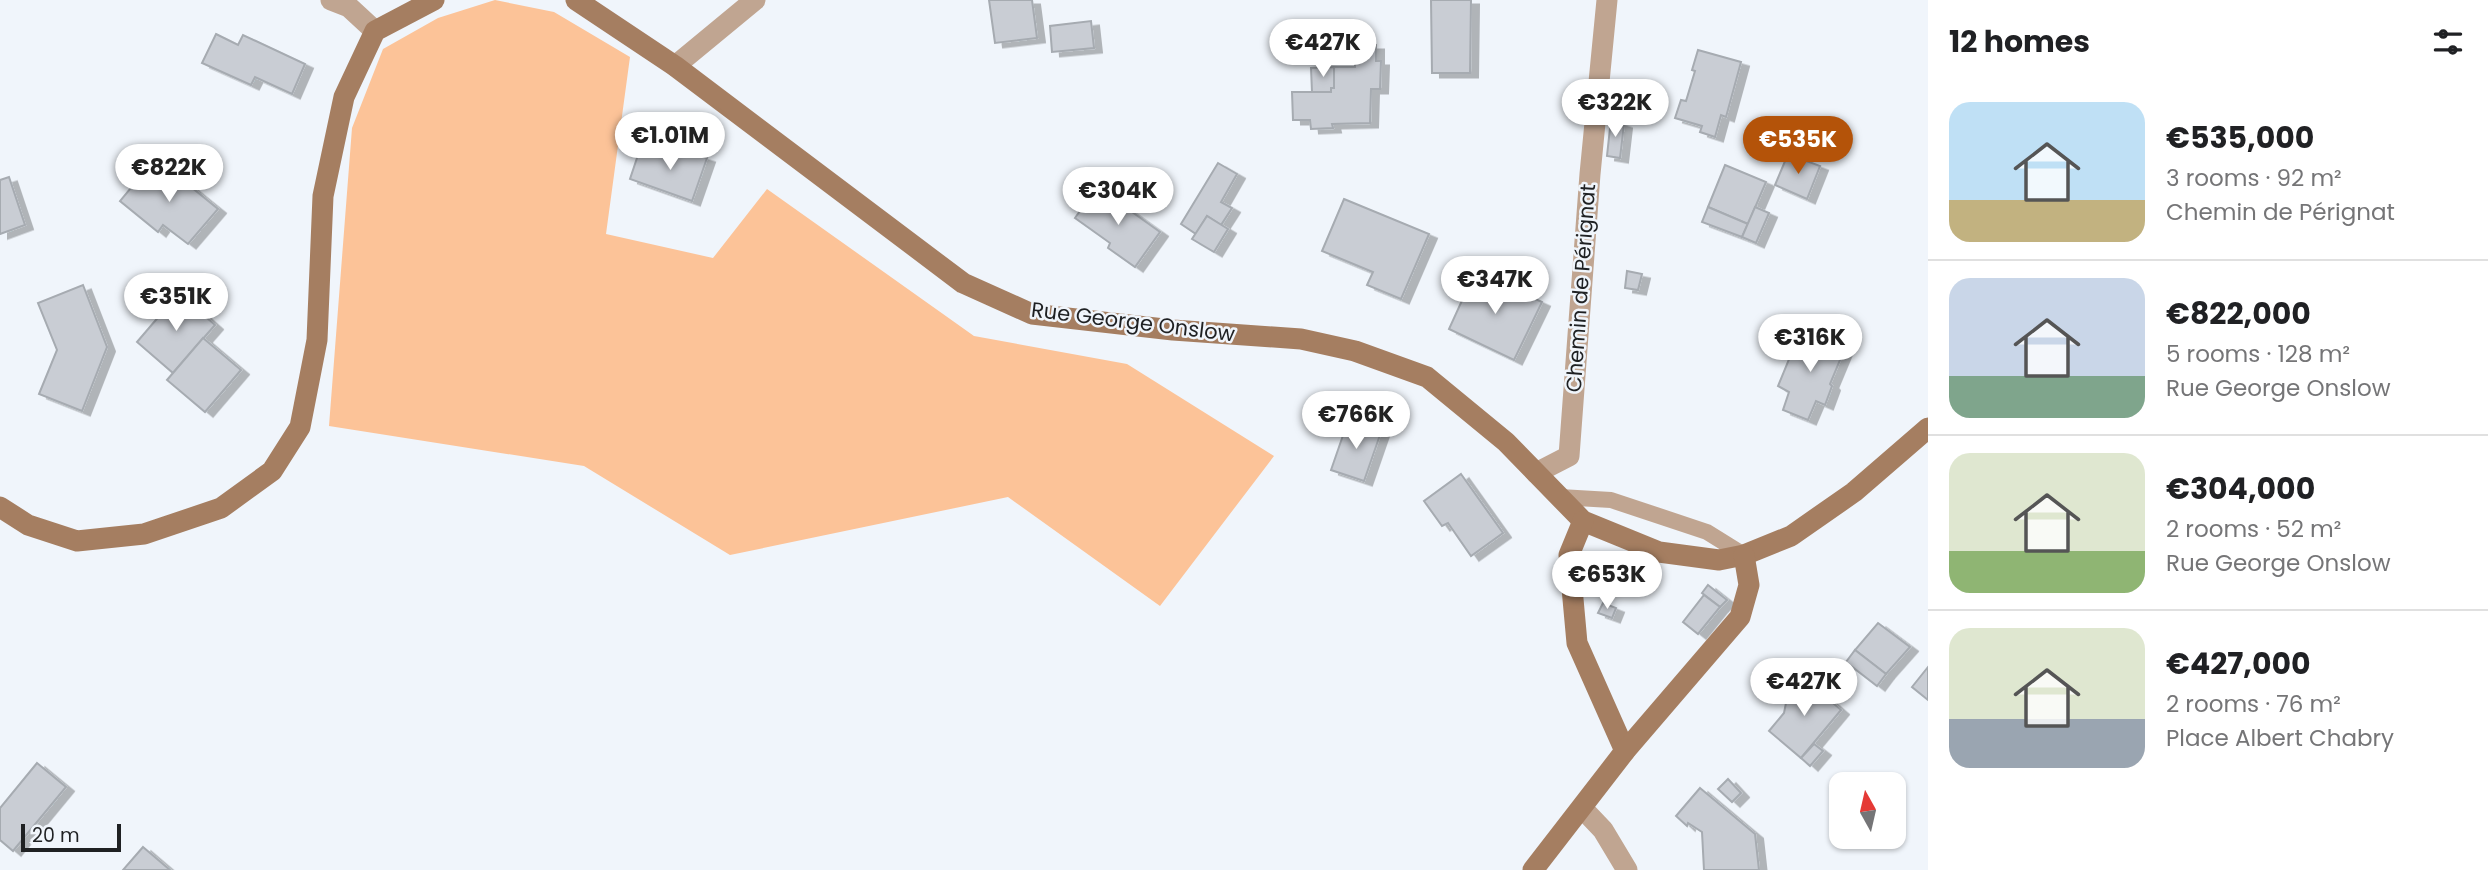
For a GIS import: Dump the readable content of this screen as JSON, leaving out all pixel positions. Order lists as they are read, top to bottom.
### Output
{
  "streets": {
    "street": ["Chemin de Pérignat", "Rue George Onslow"]
  },
  "crossings": [
    ["Chemin de Pérignat", "Rue George Onslow"]
  ],
  "scale_bar": "20 m",
  "north": "top",
  "page": {
    "heading": "12 homes",
    "price": [
      "€427K",
      "€322K",
      "€1.01M",
      "€535K",
      "€822K",
      "€304K",
      "€347K",
      "€351K",
      "€316K",
      "€766K",
      "€653K",
      "€427K"
    ],
    "list": [
      {
        "name": "€535,000",
        "note": "3 rooms · 92 m² · Chemin de Pérignat"
      },
      {
        "name": "€822,000",
        "note": "5 rooms · 128 m² · Rue George Onslow"
      },
      {
        "name": "€304,000",
        "note": "2 rooms · 52 m² · Rue George Onslow"
      },
      {
        "name": "€427,000",
        "note": "2 rooms · 76 m² · Place Albert Chabry"
      }
    ],
    "scale": "20 m"
  }
}
